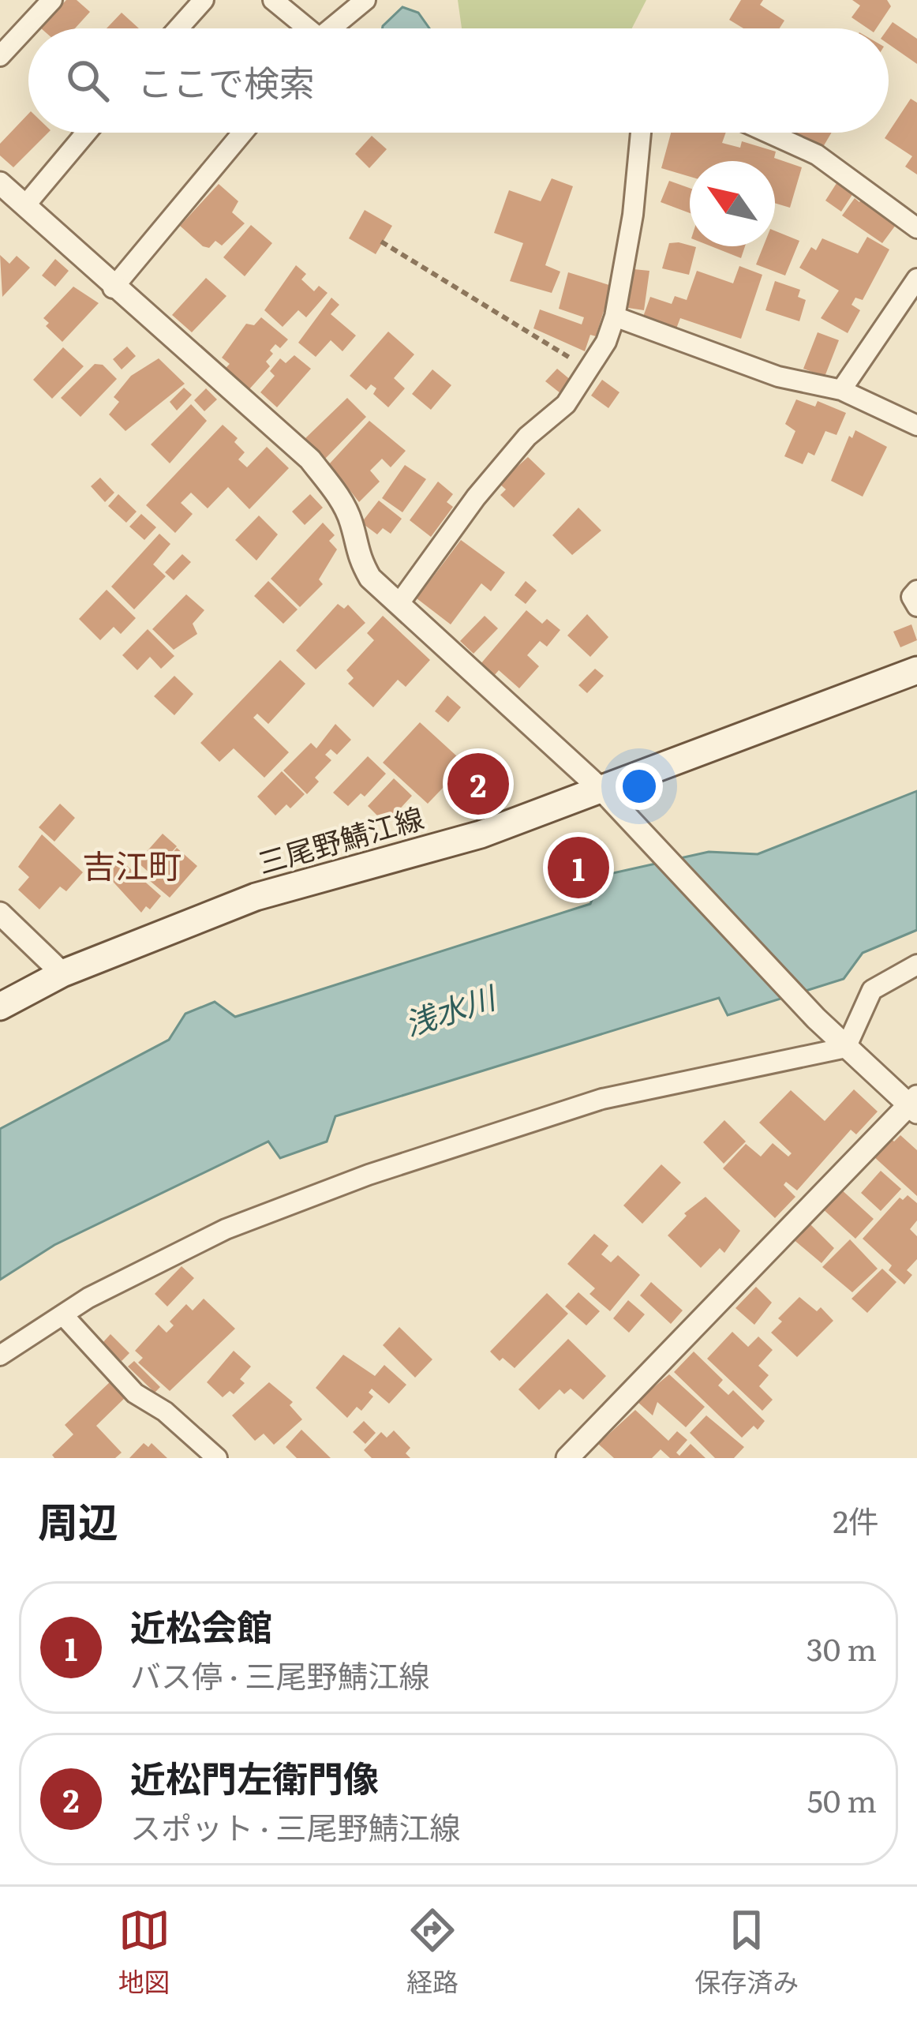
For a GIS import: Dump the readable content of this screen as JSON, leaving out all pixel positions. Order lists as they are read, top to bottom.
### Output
{
  "streets": {
    "main road": ["三尾野鯖江線"]
  },
  "districts": ["吉江町"],
  "water": ["浅水川"],
  "north": "top left",
  "page": {
    "search": "ここで検索",
    "pins": ["2", "1"],
    "heading": ["周辺", "2件"],
    "list": [
      {
        "mark": "1",
        "name": "近松会館",
        "note": "バス停 · 三尾野鯖江線",
        "value": "30 m"
      },
      {
        "mark": "2",
        "name": "近松門左衛門像",
        "note": "スポット · 三尾野鯖江線",
        "value": "50 m"
      }
    ],
    "nav": ["地図", "経路", "保存済み"]
  }
}
